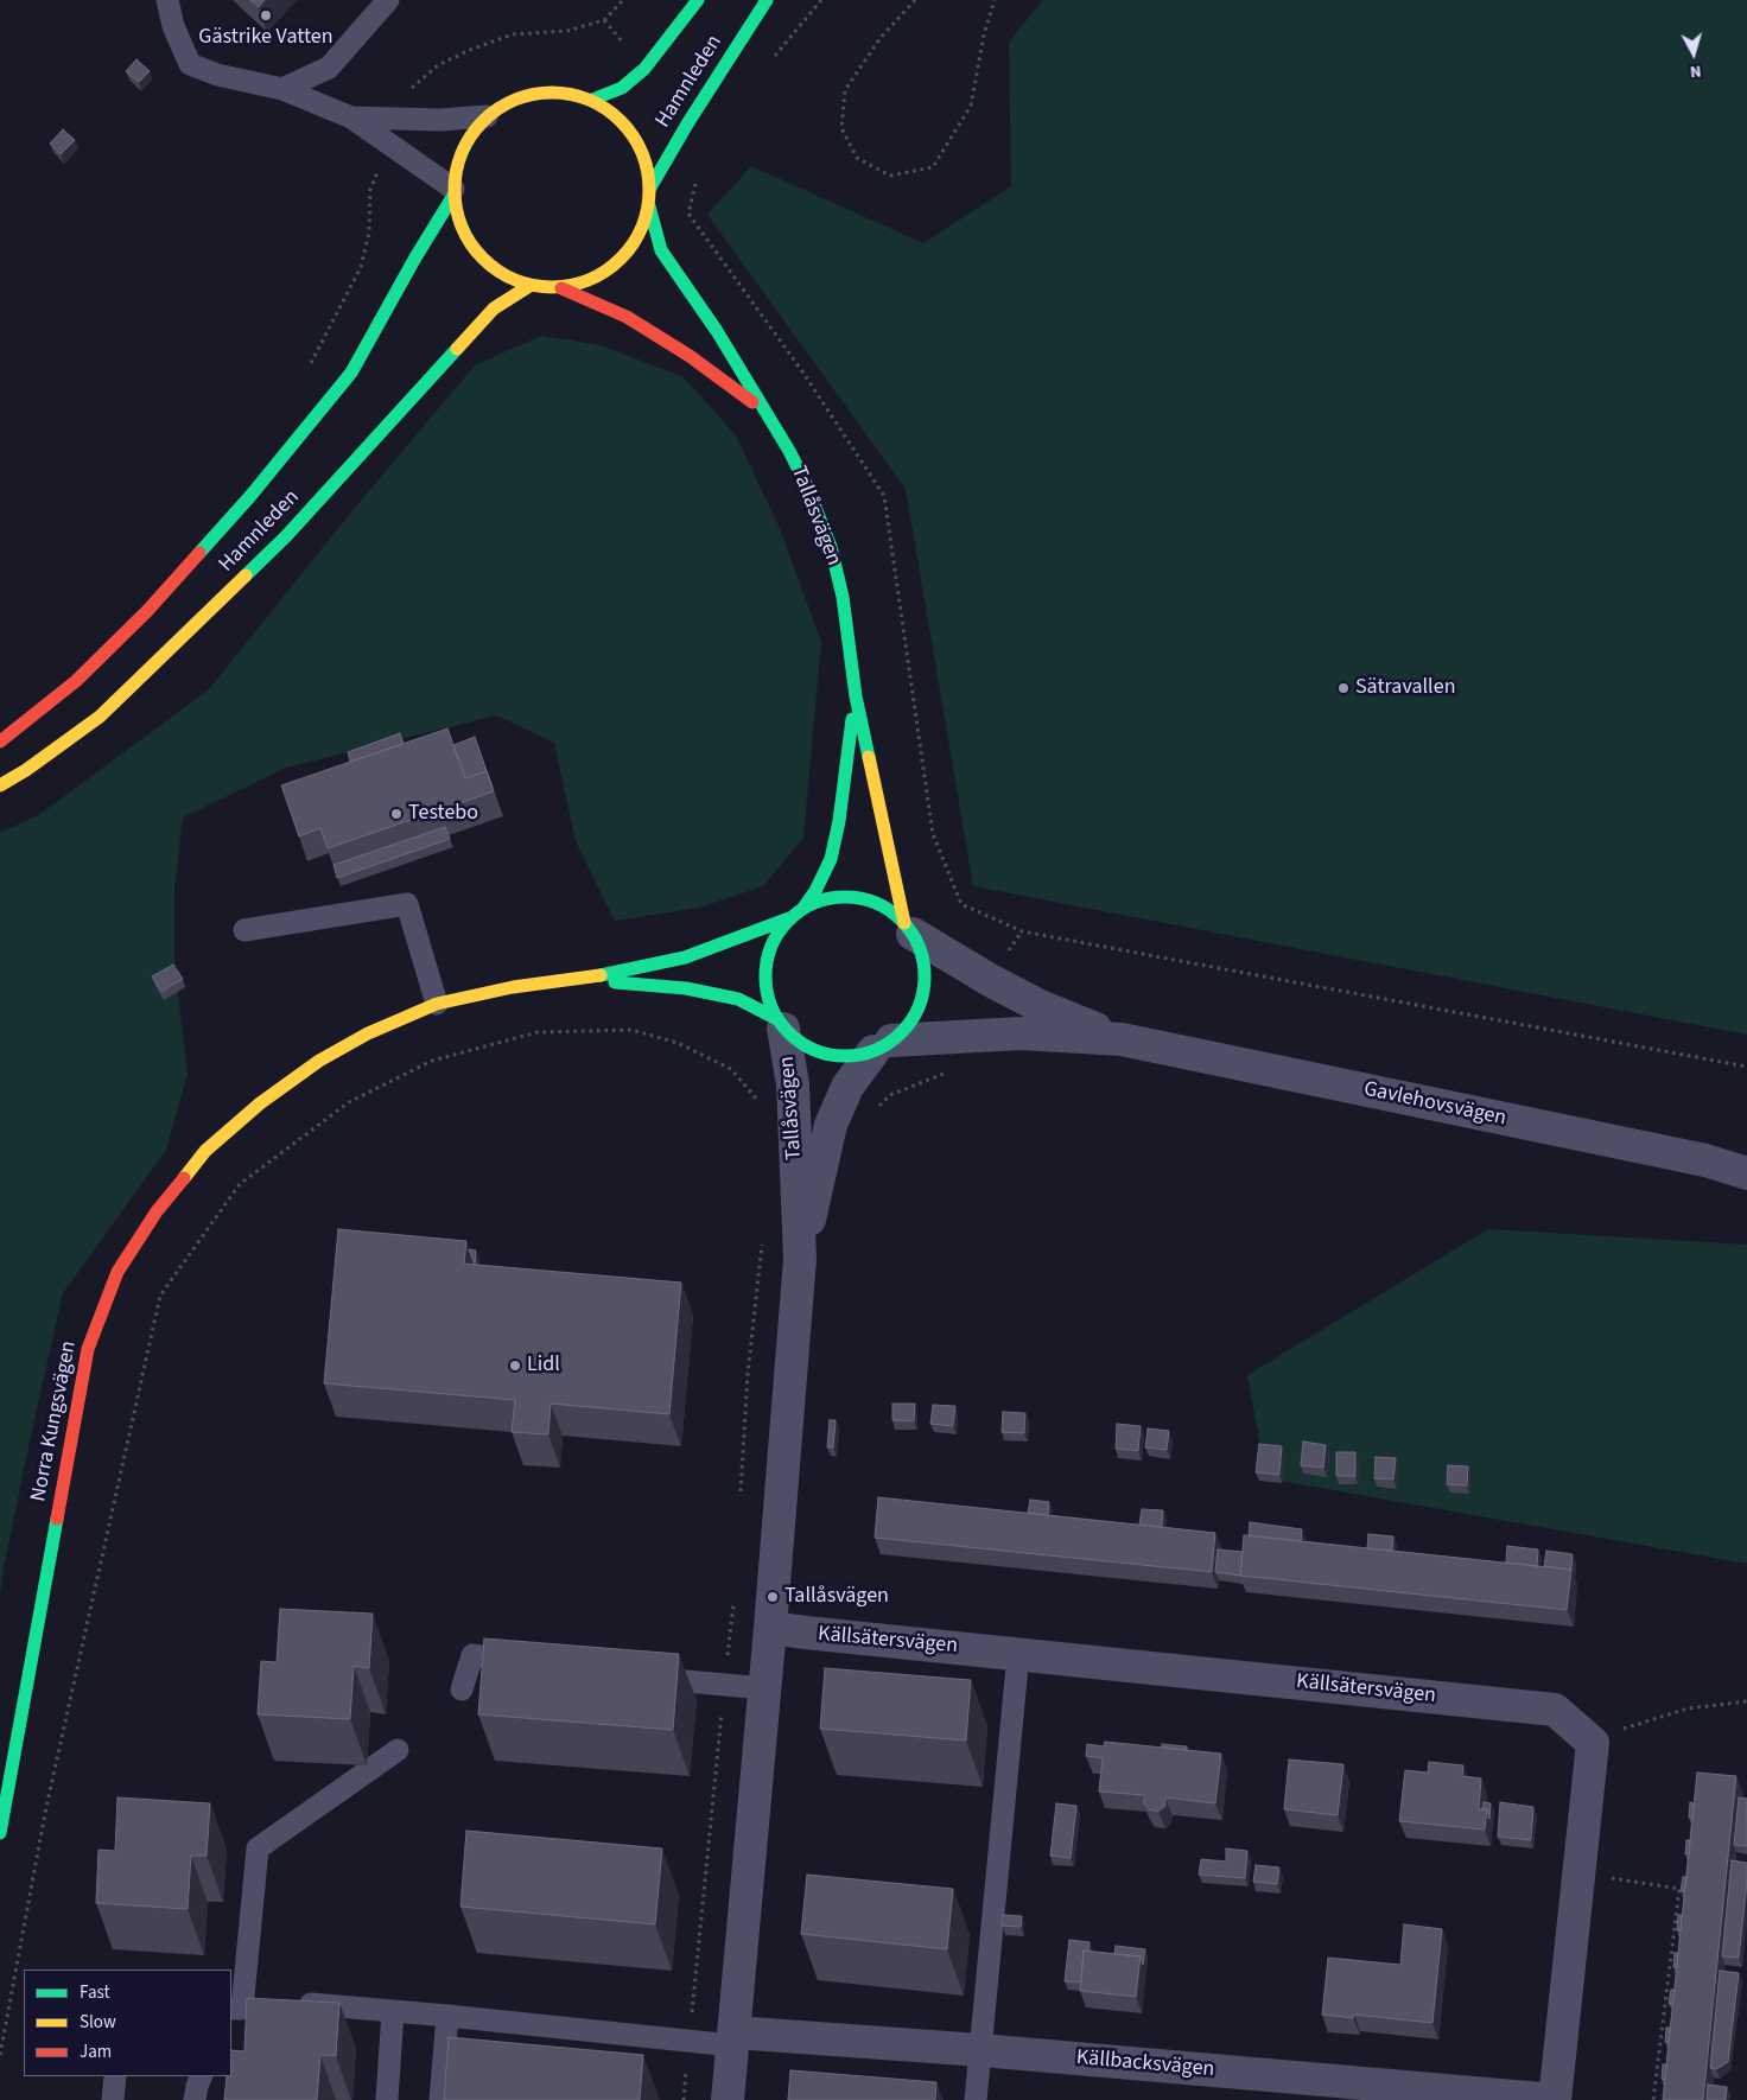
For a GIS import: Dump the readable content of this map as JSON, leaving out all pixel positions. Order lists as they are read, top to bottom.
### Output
{
  "streets": {
    "street": [
      "Hamnleden",
      "Tallåsvägen",
      "Gavlehovsvägen",
      "Norra Kungsvägen",
      "Källsätersvägen",
      "Källbacksvägen"
    ]
  },
  "crossings": [
    ["Hamnleden", "Tallåsvägen"],
    ["Tallåsvägen", "Gavlehovsvägen"],
    ["Tallåsvägen", "Norra Kungsvägen"],
    ["Tallåsvägen", "Källsätersvägen"],
    ["Tallåsvägen", "Källbacksvägen"],
    ["Gavlehovsvägen", "Norra Kungsvägen"]
  ],
  "places": [
    "Gästrike Vatten",
    "Sätravallen",
    "Testebo",
    "Lidl",
    "Tallåsvägen"
  ],
  "legend": ["Fast", "Slow", "Jam"],
  "north": "bottom"
}
